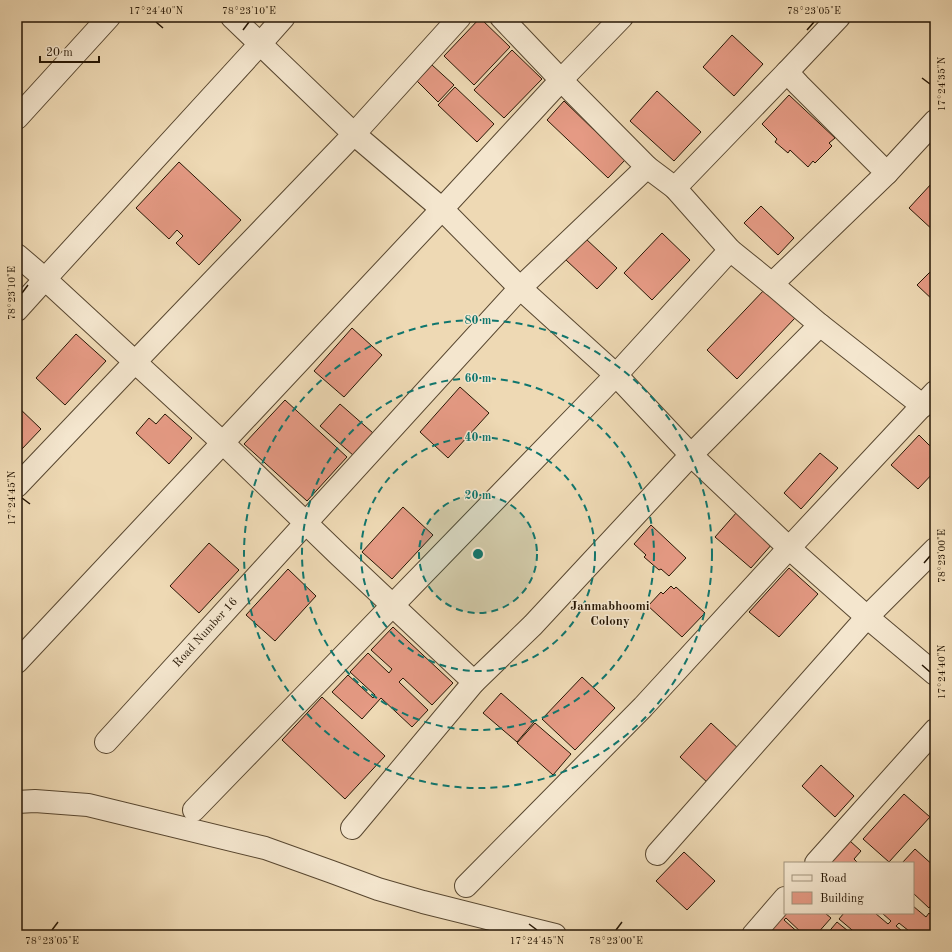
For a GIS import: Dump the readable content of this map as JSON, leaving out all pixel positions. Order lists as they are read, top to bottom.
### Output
{
  "streets": {
    "street": ["Road Number 16"]
  },
  "districts": ["Janmabhoomi Colony"],
  "legend": ["Road", "Building"],
  "scale_bar": "20 m",
  "coordinates": [
    "17°24'40\"N",
    "78°23'10\"E",
    "78°23'05\"E",
    "17°24'35\"N",
    "17°24'45\"N",
    "78°23'00\"E"
  ],
  "rings": [
    "80 m",
    "60 m",
    "40 m",
    "20 m"
  ]
}
